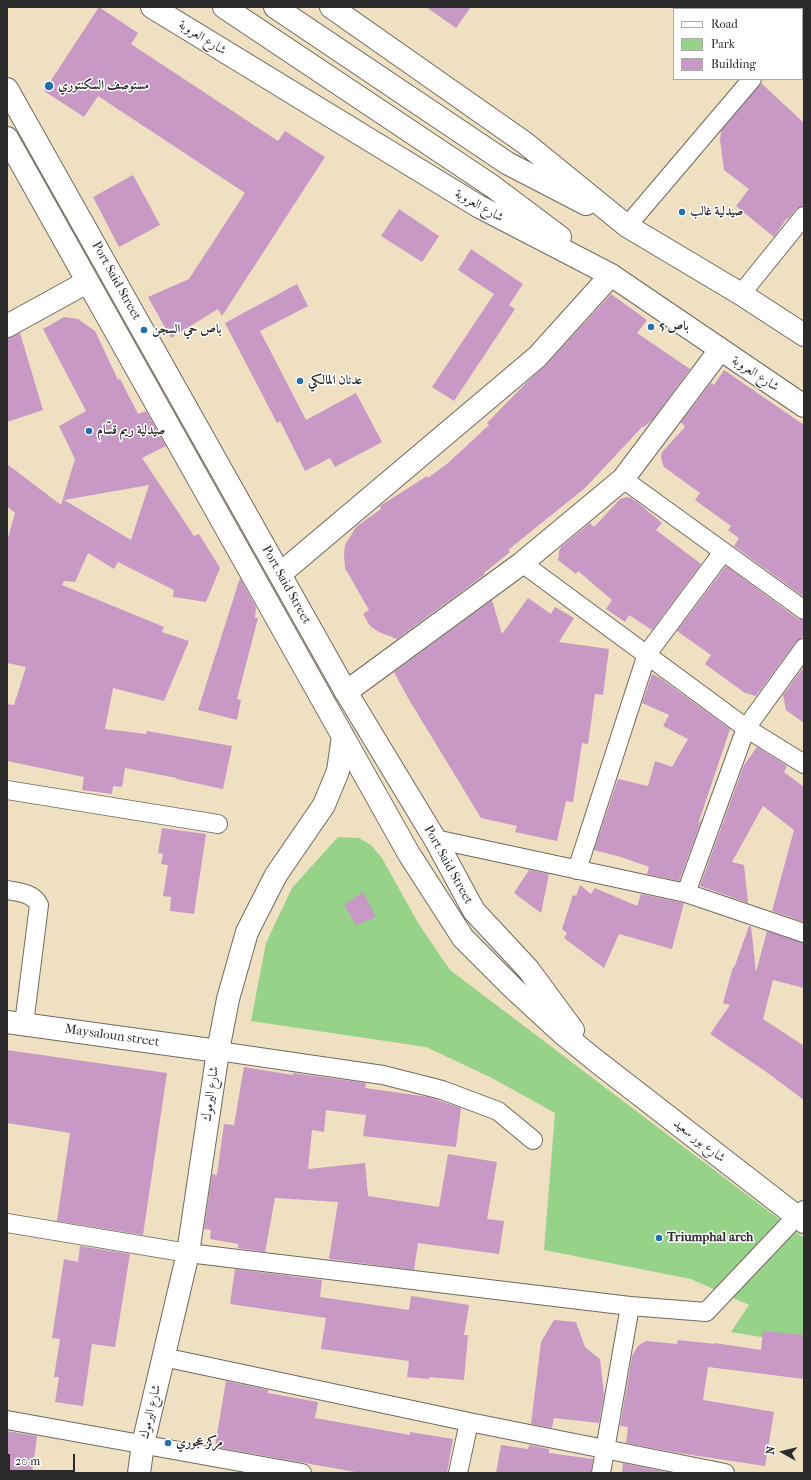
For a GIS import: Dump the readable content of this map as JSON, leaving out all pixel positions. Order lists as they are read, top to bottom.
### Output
{
  "streets": {
    "main road": [
      "شارع العروبة",
      "Port Said Street",
      "Maysaloun street",
      "شارع اليرموك",
      "شارع بور سعيد"
    ]
  },
  "crossings": [
    ["Port Said Street", "شارع بور سعيد"],
    ["Maysaloun street", "شارع اليرموك"]
  ],
  "places": [
    "مستوصف السكنتوري",
    "صيدلية غالب",
    "باص 5",
    "باص حي السجن",
    "عدنان المالكي",
    "صيدلية ريم قسّام",
    "Triumphal arch",
    "مركز عجوري"
  ],
  "legend": ["Road", "Park", "Building"],
  "scale_bar": "20 m",
  "north": "left"
}
